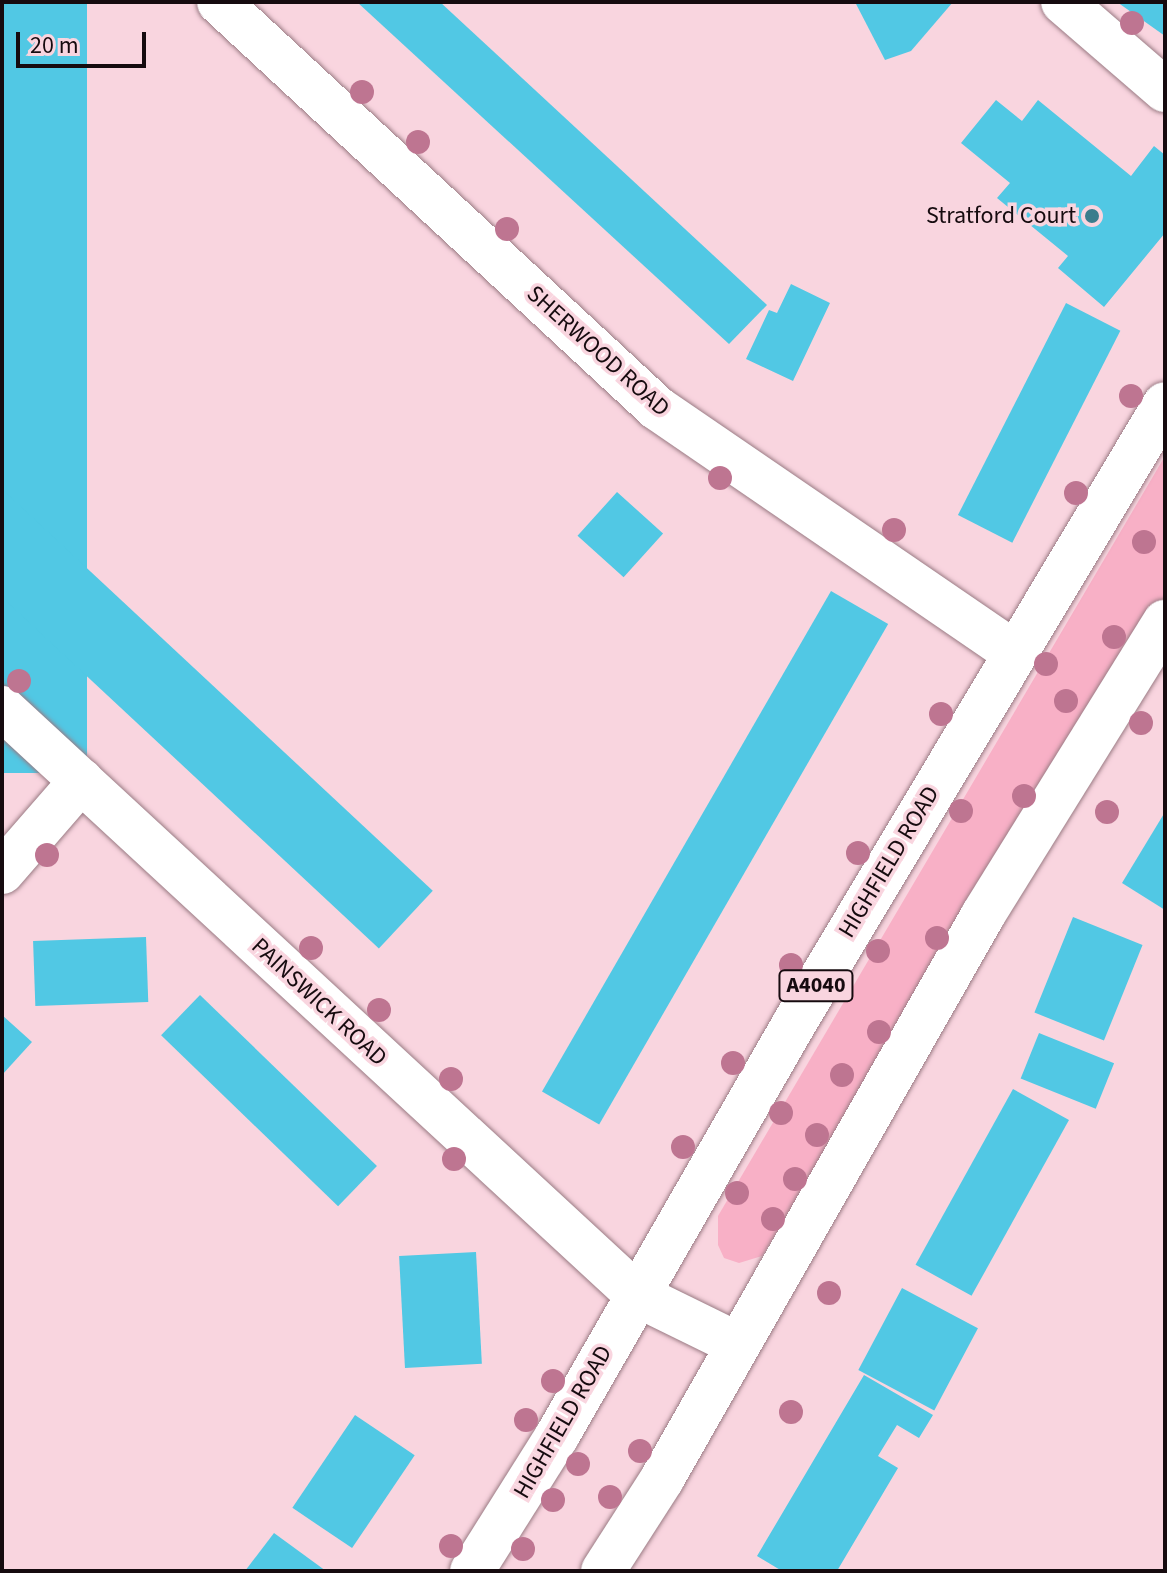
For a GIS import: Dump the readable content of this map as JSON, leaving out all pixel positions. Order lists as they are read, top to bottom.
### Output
{
  "streets": {
    "main road": [
      "SHERWOOD ROAD",
      "HIGHFIELD ROAD",
      "A4040",
      "PAINSWICK ROAD"
    ]
  },
  "crossings": [
    ["SHERWOOD ROAD", "HIGHFIELD ROAD"],
    ["HIGHFIELD ROAD", "PAINSWICK ROAD"]
  ],
  "places": ["Stratford Court"],
  "scale_bar": "20 m"
}
